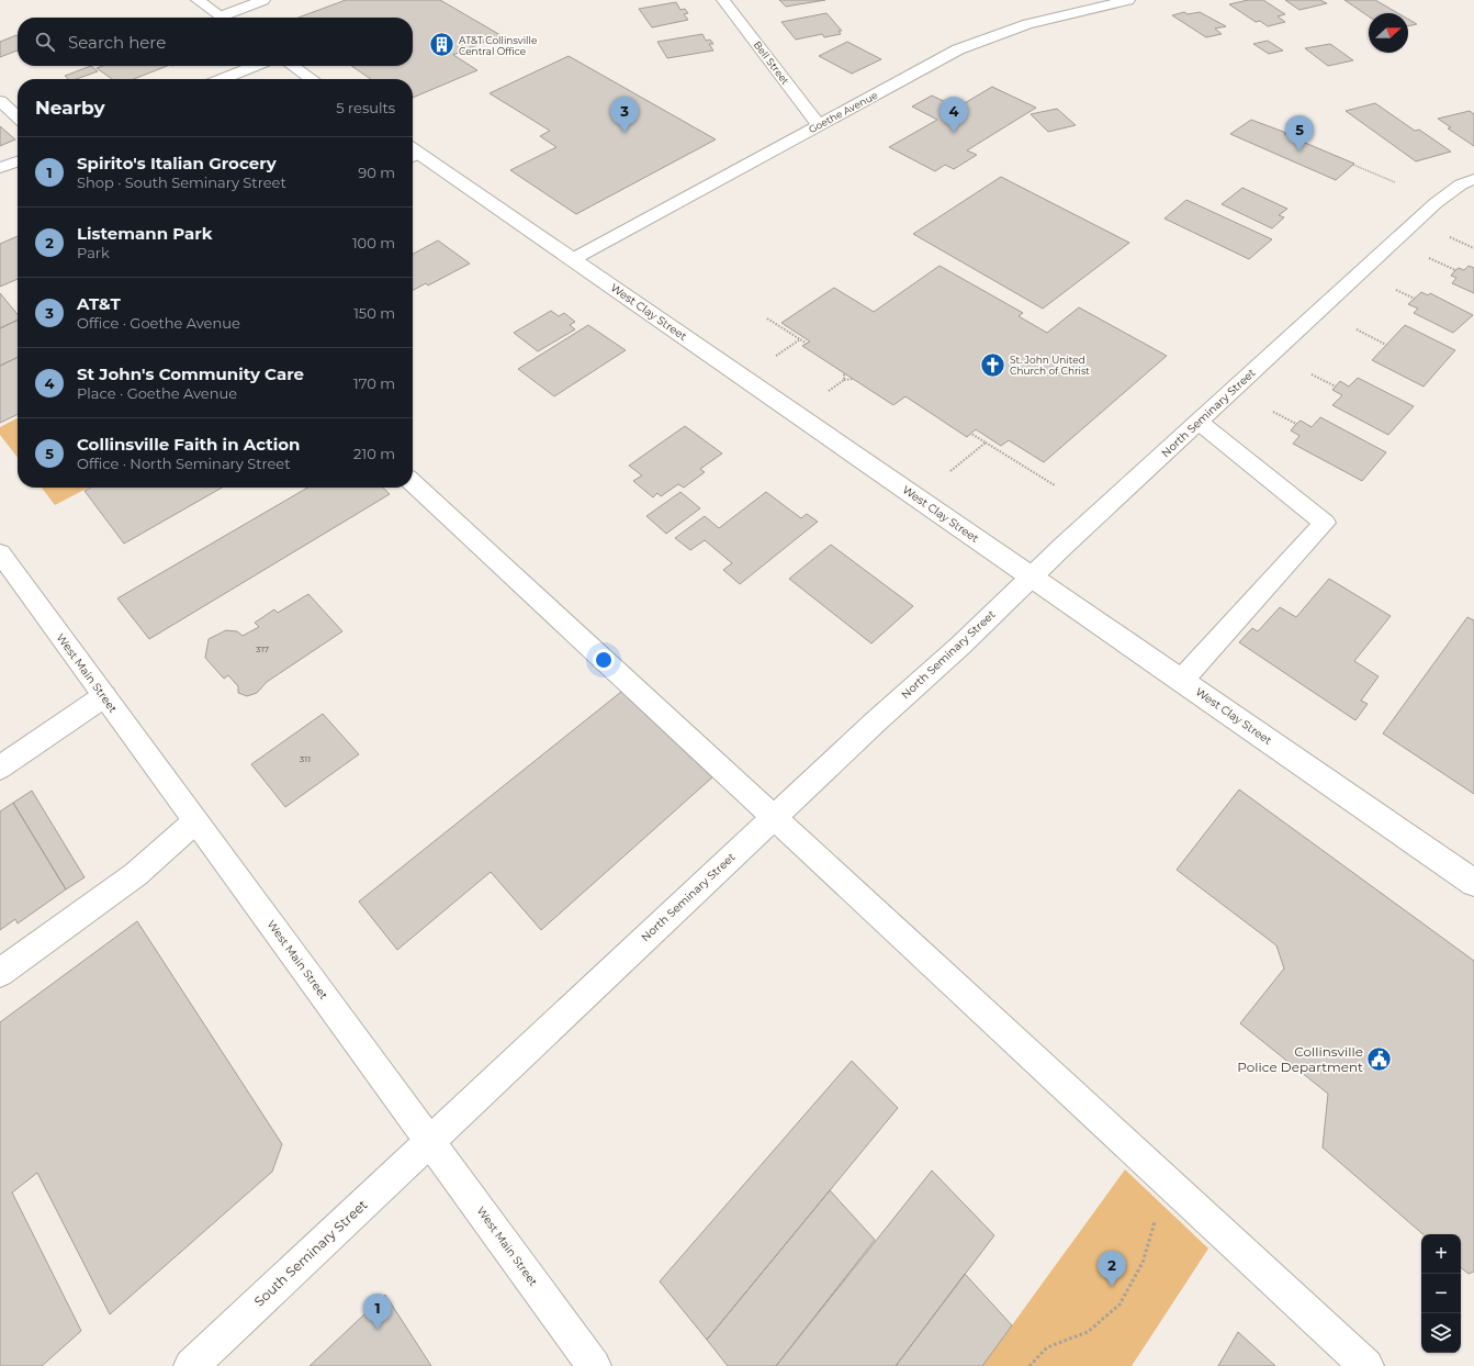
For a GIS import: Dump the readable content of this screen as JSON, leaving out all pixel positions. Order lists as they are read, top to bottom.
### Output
{
  "streets": {
    "street": [
      "Bell Street",
      "Goethe Avenue",
      "West Clay Street",
      "North Seminary Street",
      "West Main Street",
      "South Seminary Street"
    ]
  },
  "crossings": [
    ["Bell Street", "Goethe Avenue"],
    ["Goethe Avenue", "West Clay Street"],
    ["West Clay Street", "North Seminary Street"],
    ["North Seminary Street", "West Main Street"],
    ["North Seminary Street", "South Seminary Street"],
    ["West Main Street", "South Seminary Street"]
  ],
  "places": {
    "building": ["AT&T Collinsville Central Office"],
    "church": ["St. John United Church of Christ"],
    "public building": ["Collinsville Police Department"]
  },
  "house_numbers": ["317", "311"],
  "north": "right",
  "page": {
    "search": "Search here",
    "heading": ["Nearby", "5 results"],
    "pins": [
      "3",
      "4",
      "5",
      "2",
      "1"
    ],
    "list": [
      {
        "mark": "1",
        "name": "Spirito's Italian Grocery",
        "note": "Shop · South Seminary Street",
        "value": "90 m"
      },
      {
        "mark": "2",
        "name": "Listemann Park",
        "note": "Park",
        "value": "100 m"
      },
      {
        "mark": "3",
        "name": "AT&T",
        "note": "Office · Goethe Avenue",
        "value": "150 m"
      },
      {
        "mark": "4",
        "name": "St John's Community Care",
        "note": "Place · Goethe Avenue",
        "value": "170 m"
      },
      {
        "mark": "5",
        "name": "Collinsville Faith in Action",
        "note": "Office · North Seminary Street",
        "value": "210 m"
      }
    ],
    "map_buttons": ["+", "−"]
  }
}
